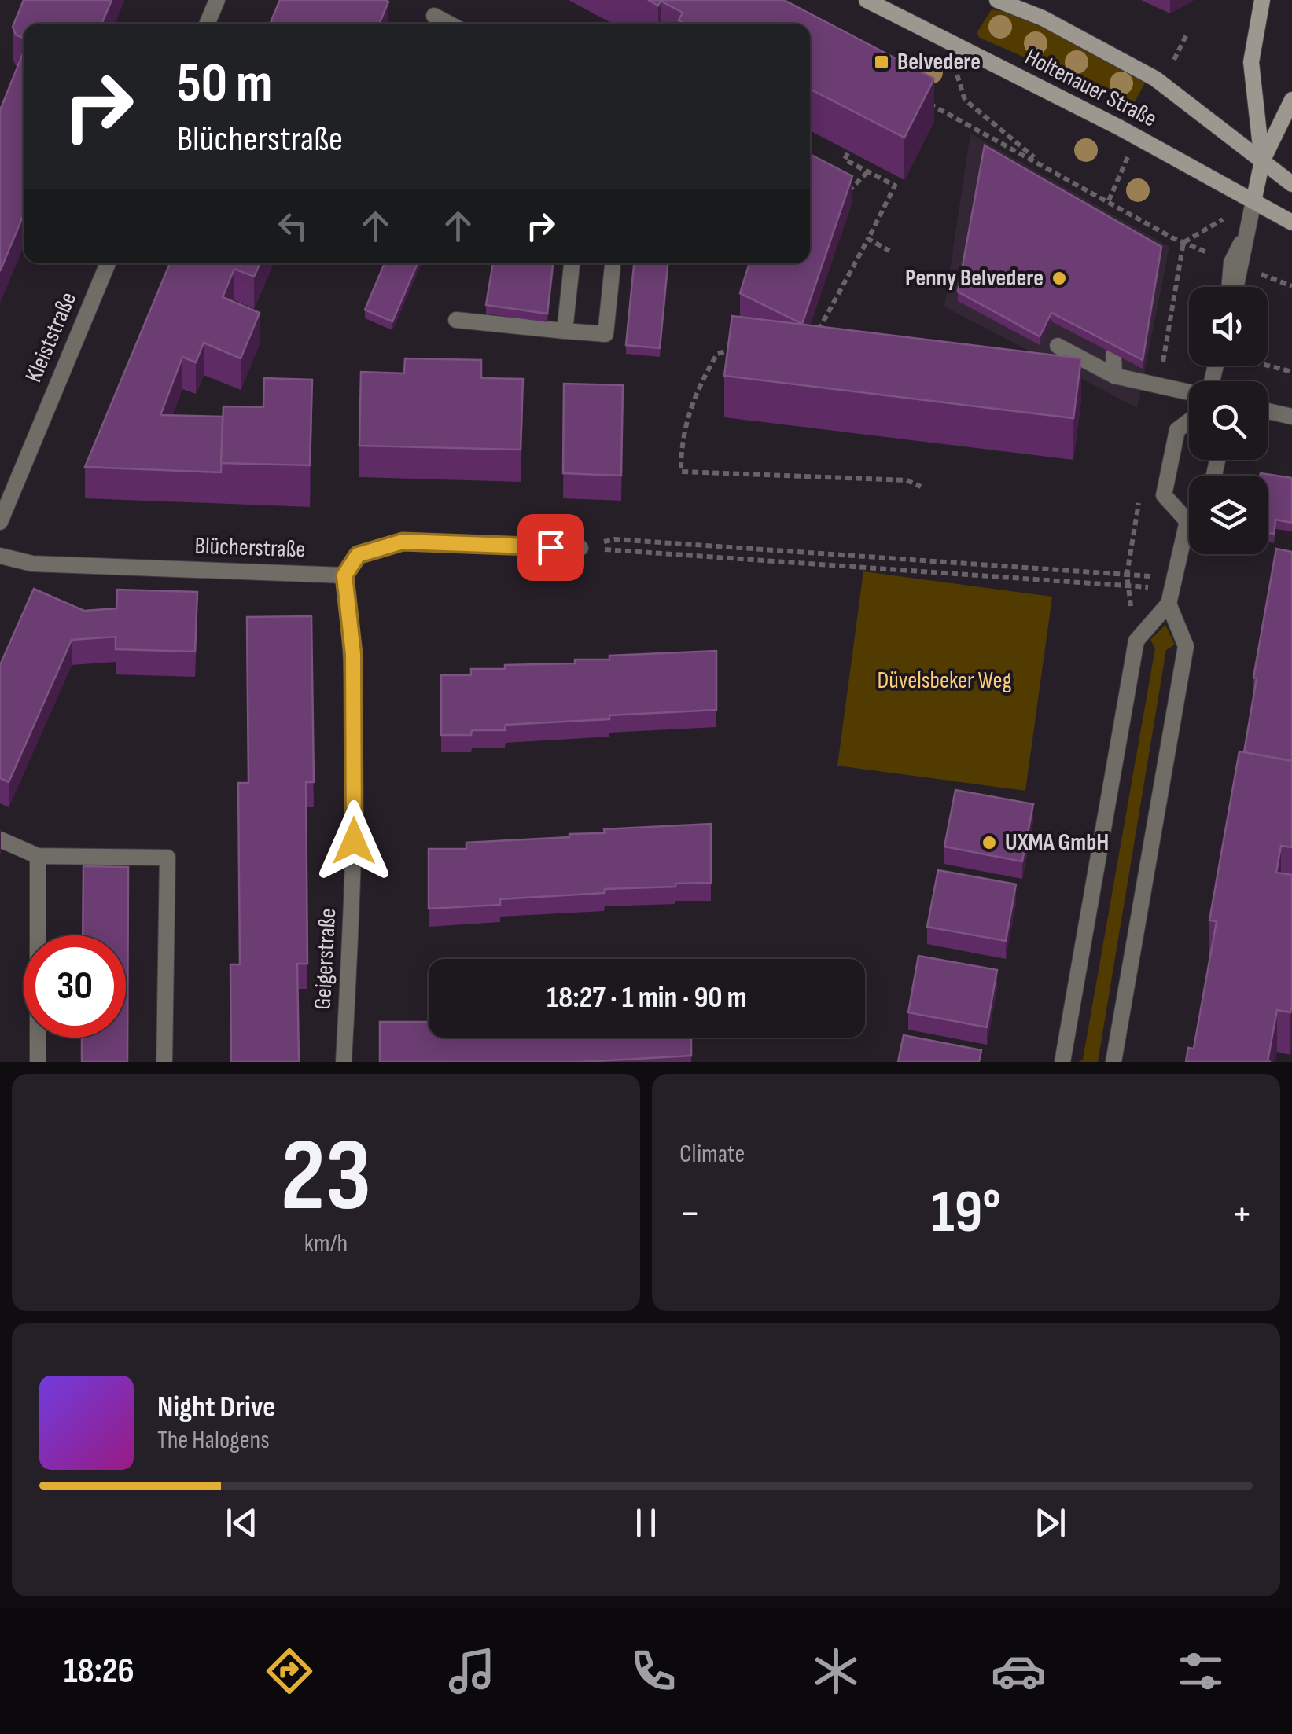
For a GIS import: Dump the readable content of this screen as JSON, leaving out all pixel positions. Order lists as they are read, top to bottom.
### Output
{
  "streets": {
    "main road": ["Holtenauer Straße"],
    "street": ["Kleiststraße", "Blücherstraße", "Geigerstraße"]
  },
  "crossings": [
    ["Blücherstraße", "Geigerstraße"]
  ],
  "parks": ["Düvelsbeker Weg"],
  "places": {
    "transit": ["Belvedere"],
    "other": ["Penny Belvedere", "UXMA GmbH"]
  },
  "page": {
    "turn": ["50 m", "Blücherstraße"],
    "limit": "30",
    "trip": "18:27 · 1 min · 90 m",
    "tile": [
      ["23", "km/h"],
      "Climate"
    ],
    "heat": ["−", "19°", "+"],
    "song": ["Night Drive", "The Halogens"],
    "tabs": "18:26"
  }
}
